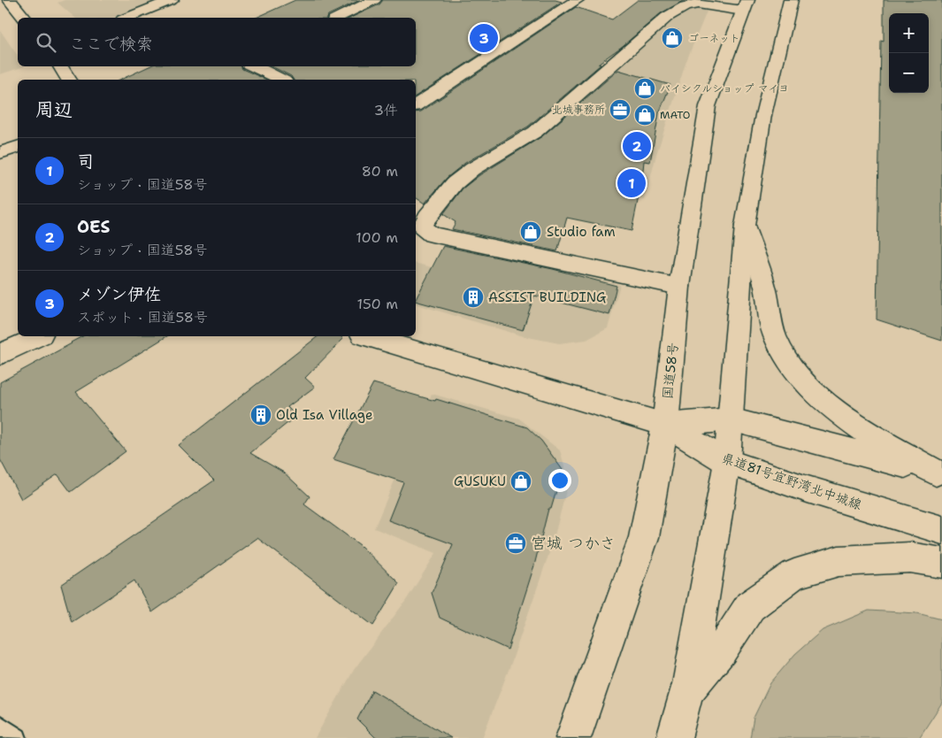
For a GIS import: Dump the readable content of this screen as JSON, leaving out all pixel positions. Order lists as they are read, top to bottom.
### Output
{
  "streets": {
    "main road": ["国道58号", "県道81号宜野湾北中城線"]
  },
  "crossings": [
    ["国道58号", "県道81号宜野湾北中城線"]
  ],
  "places": {
    "shop": [
      "ゴーネット",
      "バイシクルショップ マイヨ",
      "MATO",
      "Studio fam",
      "GUSUKU"
    ],
    "office": ["北城事務所", "宮城 つかさ"],
    "building": ["ASSIST BUILDING", "Old Isa Village"]
  },
  "page": {
    "map_buttons": ["+", "−"],
    "search": "ここで検索",
    "pins": ["3", "2", "1"],
    "heading": ["周辺", "3件"],
    "list": [
      {
        "mark": "1",
        "name": "司",
        "note": "ショップ · 国道58号",
        "value": "80 m"
      },
      {
        "mark": "2",
        "name": "OES",
        "note": "ショップ · 国道58号",
        "value": "100 m"
      },
      {
        "mark": "3",
        "name": "メゾン伊佐",
        "note": "スポット · 国道58号",
        "value": "150 m"
      }
    ]
  }
}
